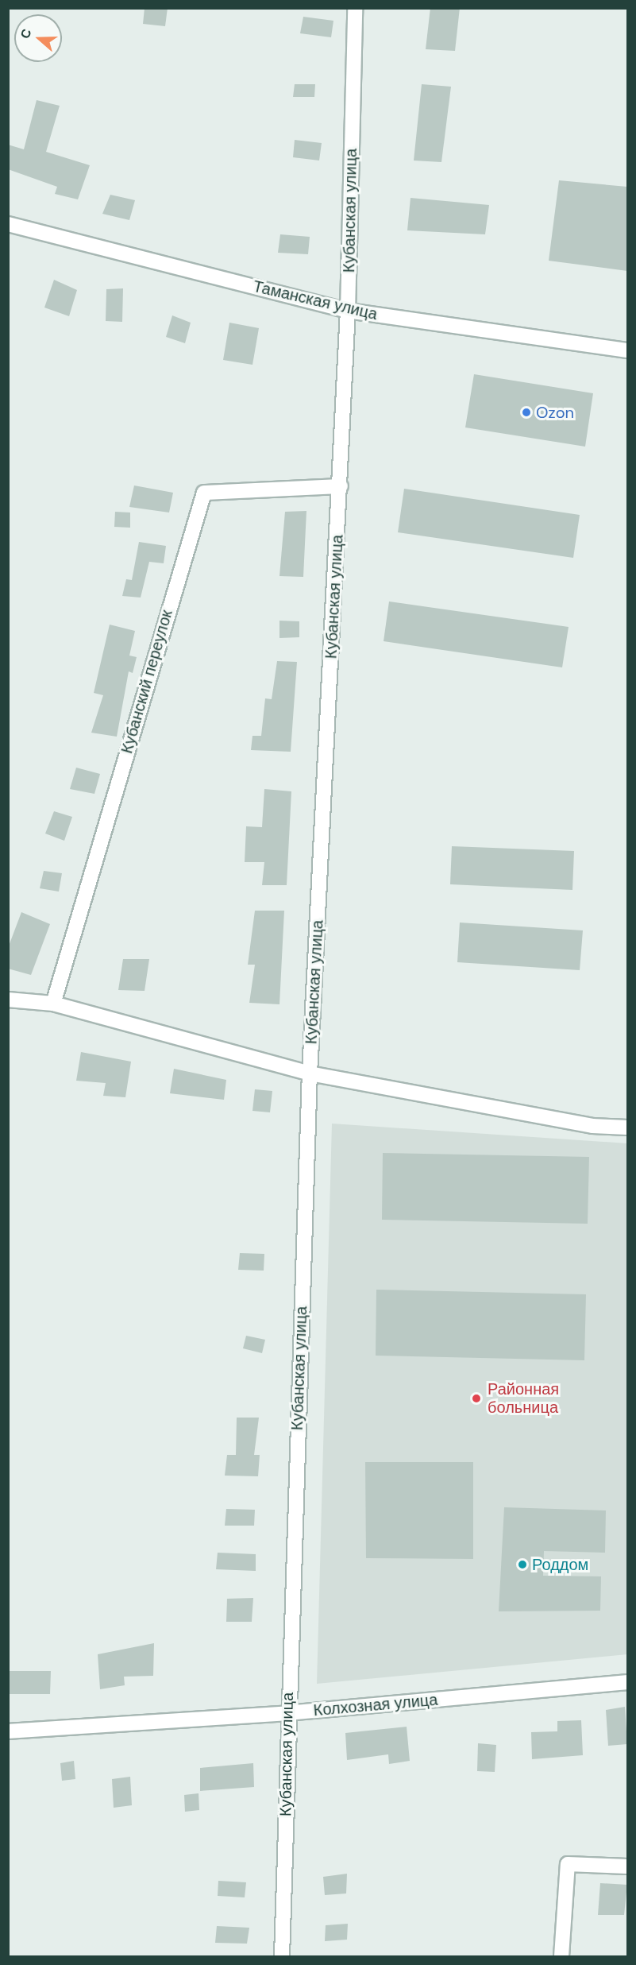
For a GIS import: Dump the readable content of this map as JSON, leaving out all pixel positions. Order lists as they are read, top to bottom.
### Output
{
  "streets": {
    "street": [
      "Кубанская улица",
      "Таманская улица",
      "Кубанский переулок",
      "Колхозная улица"
    ]
  },
  "crossings": [
    ["Кубанская улица", "Таманская улица"],
    ["Кубанская улица", "Кубанский переулок"],
    ["Кубанская улица", "Колхозная улица"]
  ],
  "places": ["Ozon", "Районная больница", "Роддом"],
  "north": "left"
}
